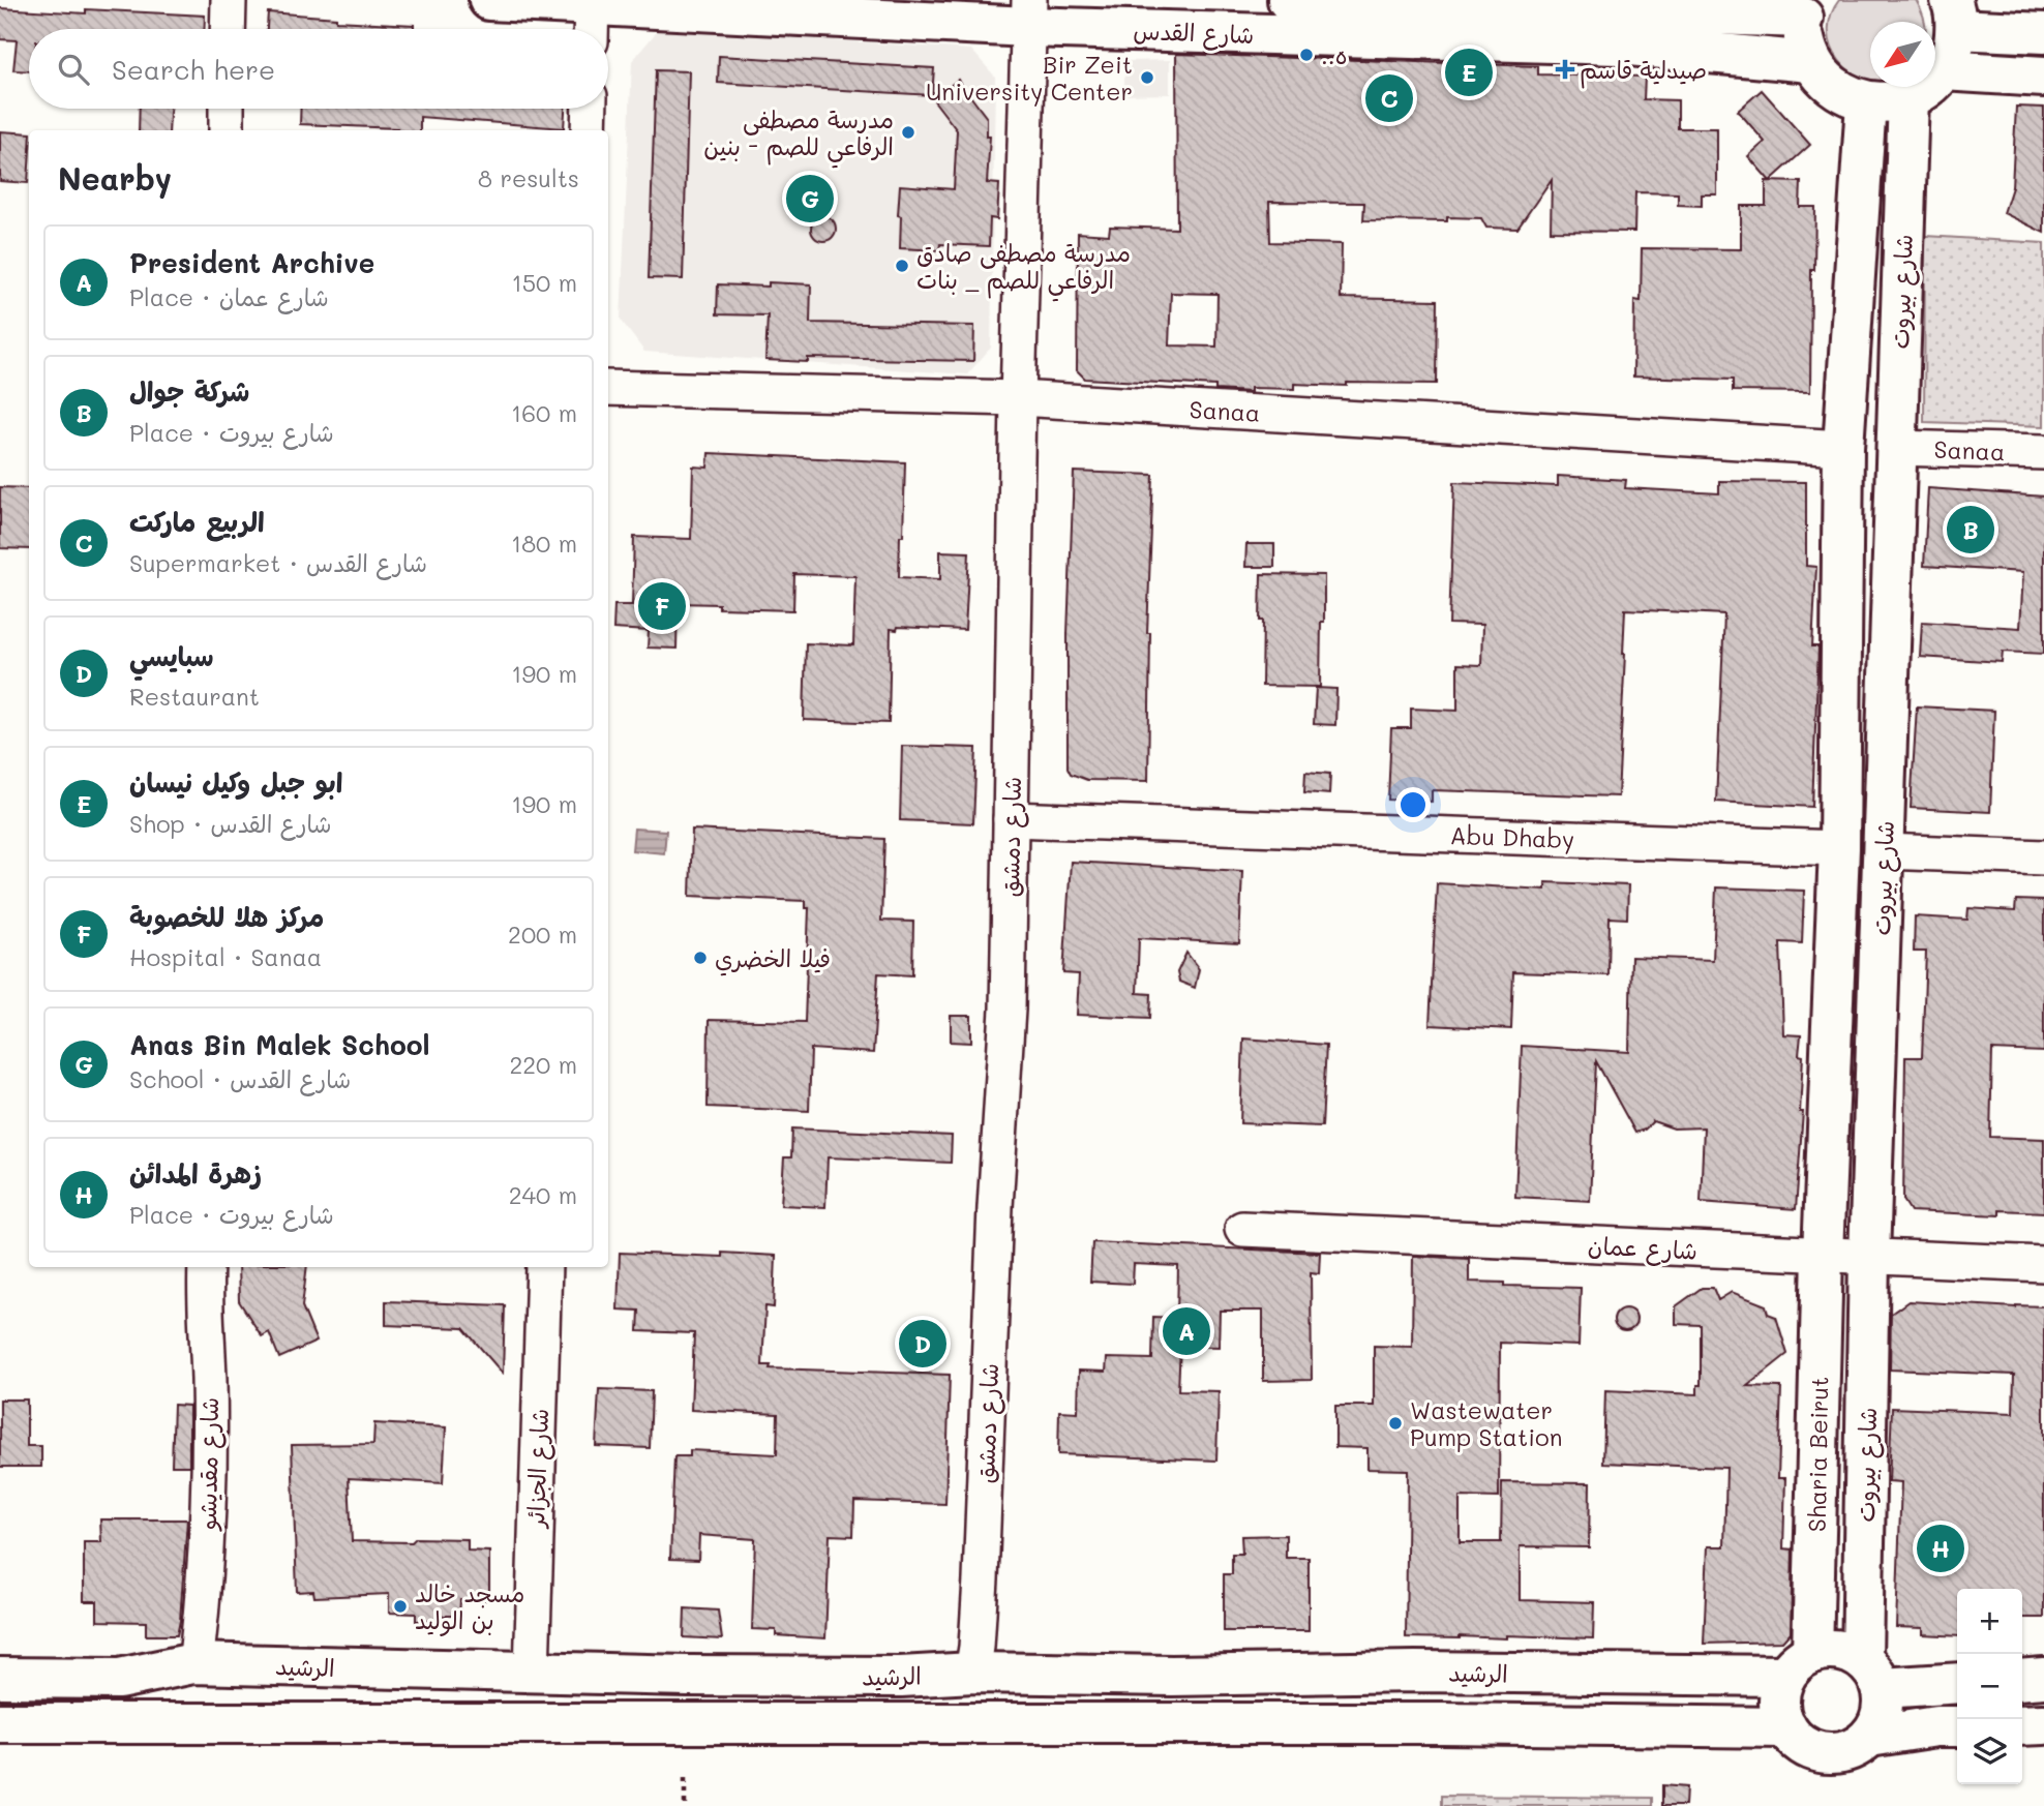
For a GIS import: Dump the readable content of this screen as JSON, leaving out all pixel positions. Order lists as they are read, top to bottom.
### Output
{
  "streets": {
    "main road": [
      "شارع القدس",
      "شارع بيروت",
      "Sharia Beirut",
      "الرشيد"
    ],
    "street": [
      "Sanaa",
      "شارع دمشق",
      "Abu Dhaby",
      "شارع عمان",
      "شارع مقديشو",
      "شارع الجزائر"
    ]
  },
  "crossings": [
    ["شارع القدس", "شارع دمشق"],
    ["شارع بيروت", "Sanaa"],
    ["شارع بيروت", "Abu Dhaby"],
    ["شارع بيروت", "شارع عمان"],
    ["شارع بيروت", "Sharia Beirut"],
    ["شارع بيروت", "الرشيد"],
    ["Sanaa", "شارع دمشق"],
    ["شارع دمشق", "Abu Dhaby"],
    ["شارع دمشق", "الرشيد"],
    ["شارع عمان", "Sharia Beirut"],
    ["Sharia Beirut", "الرشيد"],
    ["شارع مقديشو", "الرشيد"],
    ["شارع الجزائر", "الرشيد"]
  ],
  "places": {
    "other": [
      "..ه",
      "Bir Zeit University Center",
      "مدرسة مصطفى الرفاعي للصم - بنين",
      "مدرسة مصطفى صادق الرفاعي للصم _ بنات",
      "فيلا الخضري",
      "Wastewater Pump Station",
      "مسجد خالد بن الوليد"
    ],
    "health": ["صيدلية قاسم"]
  },
  "north": "bottom left",
  "page": {
    "search": "Search here",
    "pins": [
      "E",
      "C",
      "G",
      "B",
      "F",
      "A",
      "D",
      "H"
    ],
    "heading": ["Nearby", "8 results"],
    "list": [
      {
        "mark": "A",
        "name": "President Archive",
        "note": "Place · شارع عمان",
        "value": "150 m"
      },
      {
        "mark": "B",
        "name": "شركة جوال",
        "note": "Place · شارع بيروت",
        "value": "160 m"
      },
      {
        "mark": "C",
        "name": "الربيع ماركت",
        "note": "Supermarket · شارع القدس",
        "value": "180 m"
      },
      {
        "mark": "D",
        "name": "سبايسي",
        "note": "Restaurant",
        "value": "190 m"
      },
      {
        "mark": "E",
        "name": "ابو جبل وكيل نيسان",
        "note": "Shop · شارع القدس",
        "value": "190 m"
      },
      {
        "mark": "F",
        "name": "مركز هلا للخصوبة",
        "note": "Hospital · Sanaa",
        "value": "200 m"
      },
      {
        "mark": "G",
        "name": "Anas Bin Malek School",
        "note": "School · شارع القدس",
        "value": "220 m"
      },
      {
        "mark": "H",
        "name": "زهرة المدائن",
        "note": "Place · شارع بيروت",
        "value": "240 m"
      }
    ],
    "map_buttons": ["+", "−"]
  }
}
